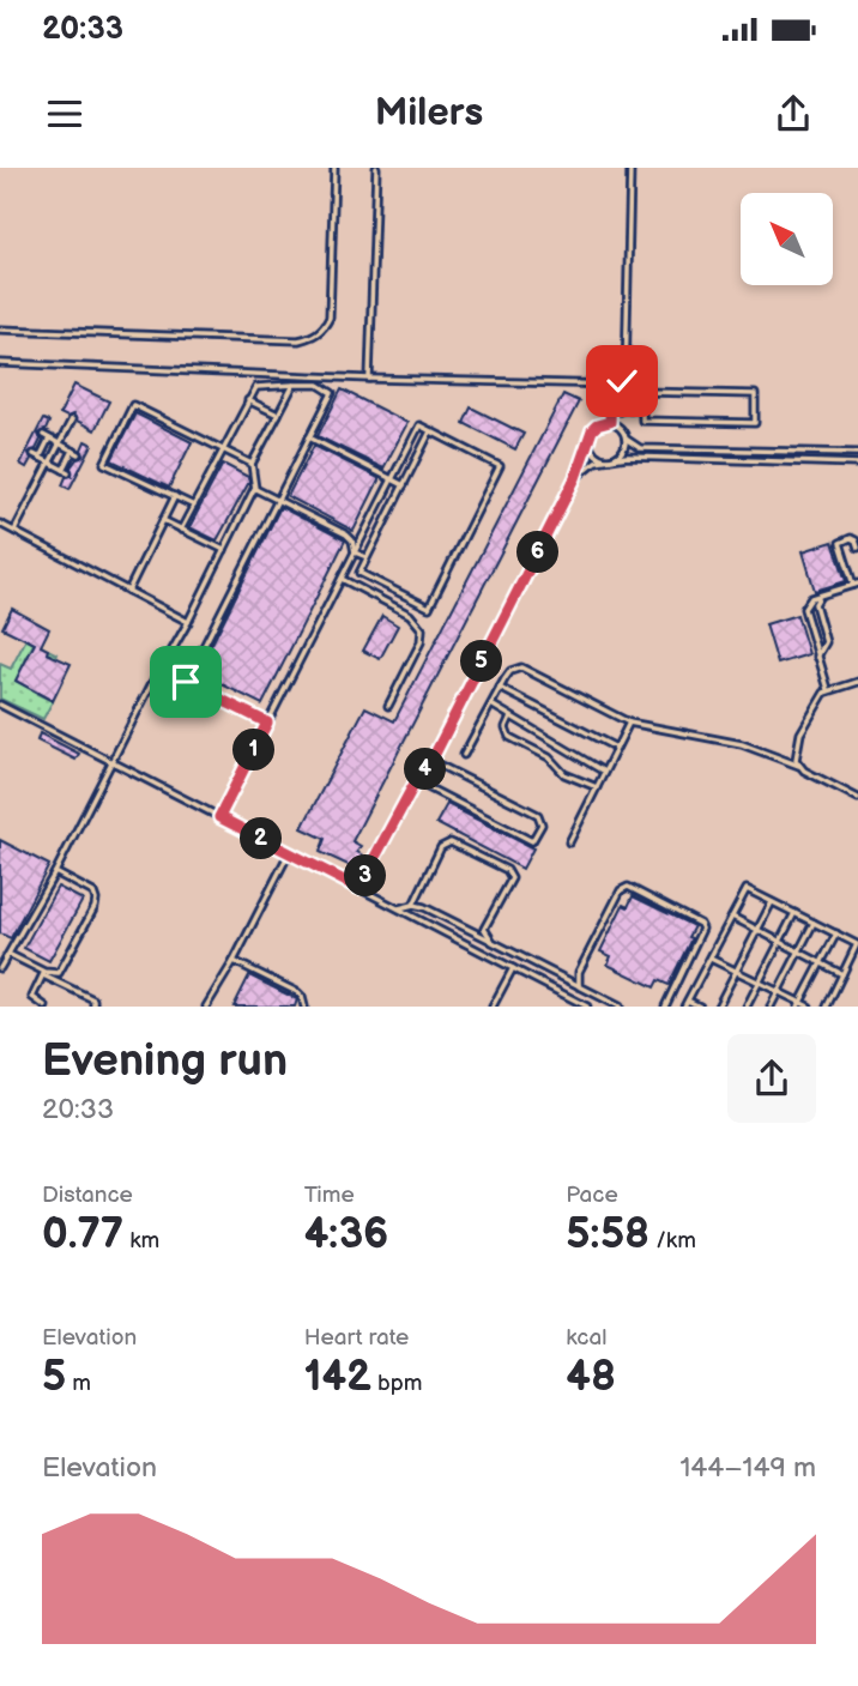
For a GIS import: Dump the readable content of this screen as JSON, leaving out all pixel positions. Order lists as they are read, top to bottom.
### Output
{
  "north": "top left",
  "page": {
    "status": "20:33",
    "header": "Milers",
    "pins": [
      "6",
      "5",
      "1",
      "4",
      "2",
      "3"
    ],
    "heading": ["Evening run", "20:33"],
    "stats": [
      ["Distance", "0.77 km"],
      ["Time", "4:36"],
      ["Pace", "5:58 /km"],
      ["Elevation", "5 m"],
      ["Heart rate", "142 bpm"],
      ["kcal", "48"]
    ],
    "chart": ["Elevation", "144–149 m"]
  }
}
